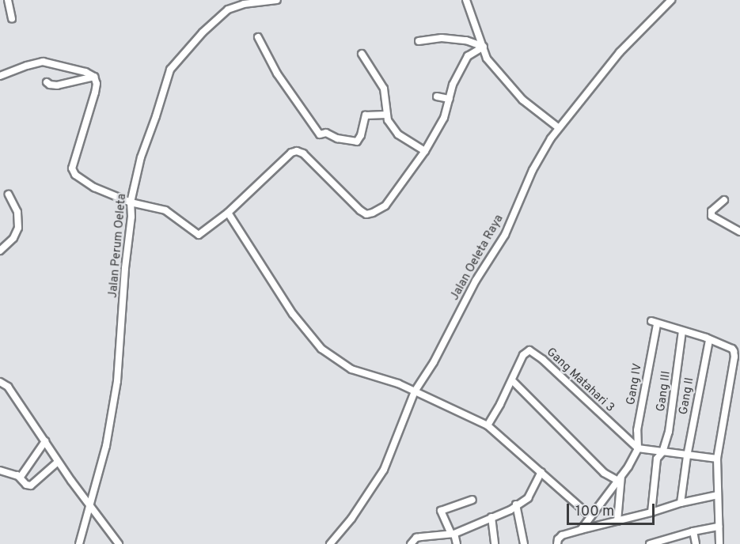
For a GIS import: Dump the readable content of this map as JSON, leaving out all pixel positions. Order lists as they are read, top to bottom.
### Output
{
  "streets": {
    "street": [
      "Jalan Perum Oeleta",
      "Jalan Oeleta Raya",
      "Gang Matahari 3",
      "Gang IV",
      "Gang III",
      "Gang II"
    ]
  },
  "crossings": [
    ["Gang Matahari 3", "Gang IV"],
    ["Gang IV", "Gang III"]
  ],
  "scale_bar": "100 m"
}
